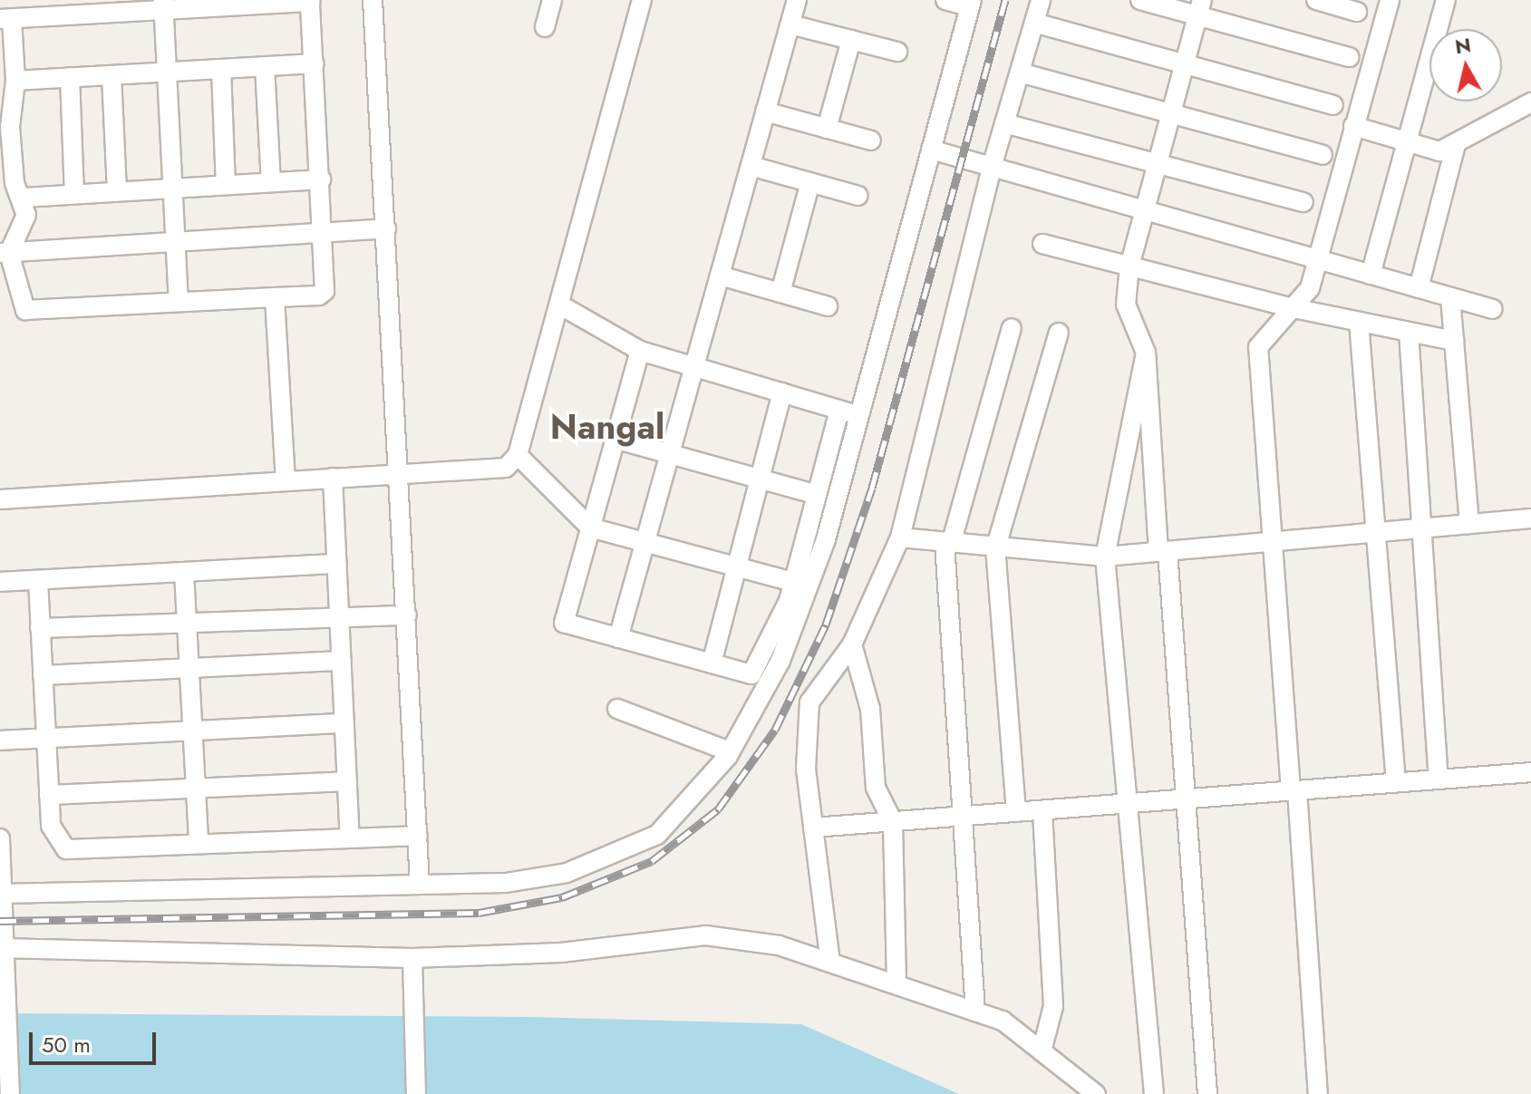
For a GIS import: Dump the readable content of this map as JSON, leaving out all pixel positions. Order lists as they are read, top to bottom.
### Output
{
  "districts": ["Nangal"],
  "scale_bar": "50 m",
  "north": "top"
}
